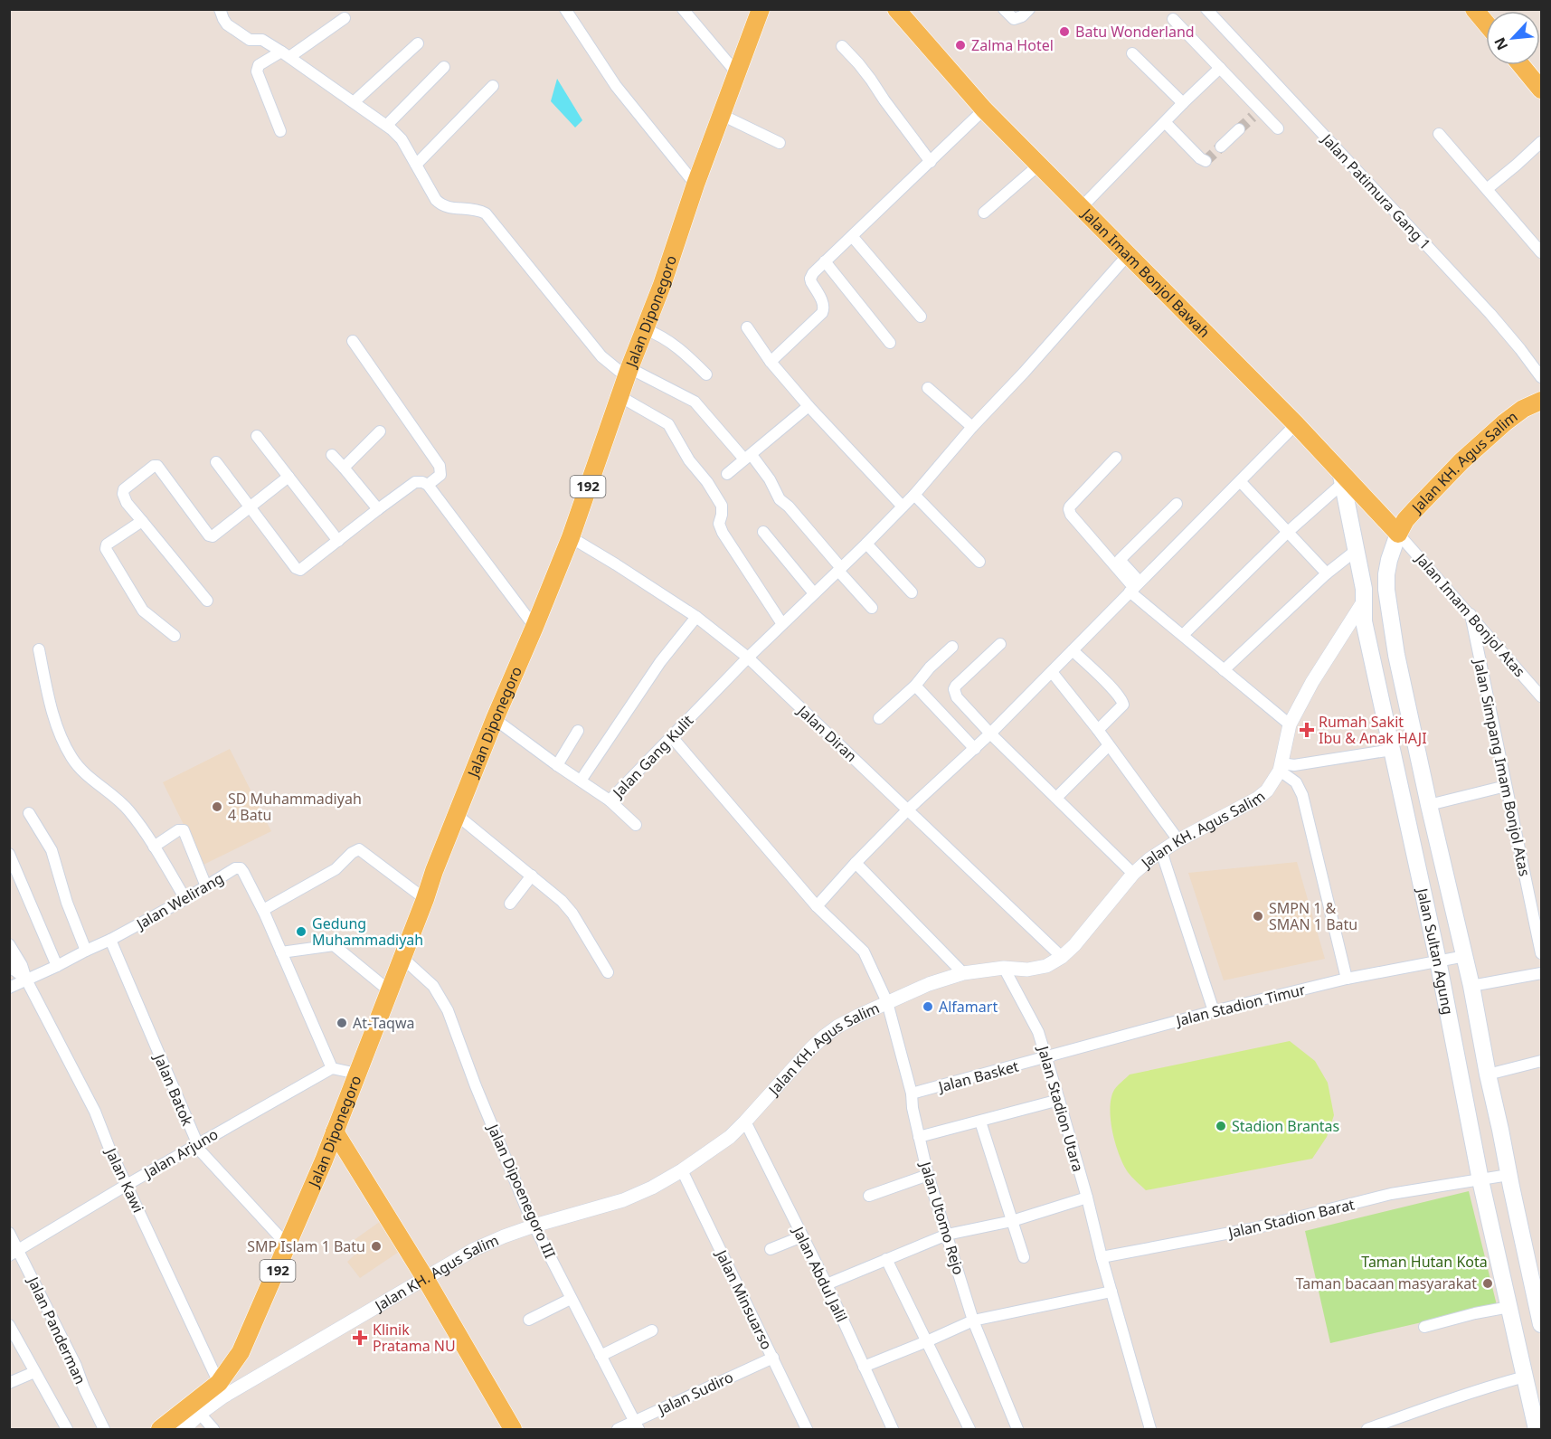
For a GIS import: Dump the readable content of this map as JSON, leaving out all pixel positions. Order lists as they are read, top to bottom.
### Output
{
  "streets": {
    "main road": [
      "Jalan Imam Bonjol Bawah",
      "Jalan Diponegoro",
      "Jalan KH. Agus Salim",
      "192",
      "Jalan Sultan Agung"
    ],
    "street": [
      "Jalan Patimura Gang 1",
      "Jalan Imam Bonjol Atas",
      "Jalan Diran",
      "Jalan Gang Kulit",
      "Jalan Simpang Imam Bonjol Atas",
      "Jalan Welirang",
      "Jalan Stadion Timur",
      "Jalan Basket",
      "Jalan Batok",
      "Jalan Stadion Utara",
      "Jalan Arjuno",
      "Jalan Kawi",
      "Jalan Dipoenegoro III",
      "Jalan Utomo Rejo",
      "Jalan Stadion Barat",
      "Jalan Abdul Jalil",
      "Jalan Minsuarso",
      "Jalan Panderman",
      "Jalan Sudiro"
    ]
  },
  "crossings": [
    ["Jalan Imam Bonjol Bawah", "Jalan KH. Agus Salim"],
    ["Jalan Imam Bonjol Bawah", "Jalan Imam Bonjol Atas"],
    ["Jalan Imam Bonjol Bawah", "Jalan Gang Kulit"],
    ["Jalan Imam Bonjol Bawah", "Jalan Sultan Agung"],
    ["Jalan Diponegoro", "Jalan KH. Agus Salim"],
    ["Jalan Diponegoro", "192"],
    ["Jalan Diponegoro", "Jalan Diran"],
    ["Jalan Diponegoro", "Jalan Gang Kulit"],
    ["Jalan Diponegoro", "Jalan Batok"],
    ["Jalan Diponegoro", "Jalan Kawi"],
    ["Jalan Diponegoro", "Jalan Dipoenegoro III"],
    ["Jalan KH. Agus Salim", "192"],
    ["Jalan KH. Agus Salim", "Jalan Imam Bonjol Atas"],
    ["Jalan KH. Agus Salim", "Jalan Diran"],
    ["Jalan KH. Agus Salim", "Jalan Sultan Agung"],
    ["Jalan KH. Agus Salim", "Jalan Stadion Utara"],
    ["Jalan KH. Agus Salim", "Jalan Dipoenegoro III"],
    ["Jalan KH. Agus Salim", "Jalan Utomo Rejo"],
    ["Jalan KH. Agus Salim", "Jalan Abdul Jalil"],
    ["Jalan KH. Agus Salim", "Jalan Minsuarso"],
    ["Jalan Imam Bonjol Atas", "Jalan Simpang Imam Bonjol Atas"],
    ["Jalan Imam Bonjol Atas", "Jalan Sultan Agung"],
    ["Jalan Diran", "Jalan Gang Kulit"],
    ["Jalan Gang Kulit", "Jalan Utomo Rejo"],
    ["Jalan Welirang", "Jalan Batok"],
    ["Jalan Welirang", "Jalan Arjuno"],
    ["Jalan Welirang", "Jalan Kawi"],
    ["Jalan Sultan Agung", "Jalan Stadion Timur"],
    ["Jalan Sultan Agung", "Jalan Stadion Barat"],
    ["Jalan Stadion Timur", "Jalan Basket"],
    ["Jalan Stadion Timur", "Jalan Stadion Utara"],
    ["Jalan Basket", "Jalan Stadion Utara"],
    ["Jalan Basket", "Jalan Utomo Rejo"],
    ["Jalan Batok", "Jalan Arjuno"],
    ["Jalan Stadion Utara", "Jalan Stadion Barat"],
    ["Jalan Arjuno", "Jalan Kawi"],
    ["Jalan Arjuno", "Jalan Panderman"],
    ["Jalan Dipoenegoro III", "Jalan Sudiro"],
    ["Jalan Minsuarso", "Jalan Sudiro"]
  ],
  "parks": ["Taman Hutan Kota"],
  "places": {
    "other": [
      "Batu Wonderland",
      "Zalma Hotel",
      "SD Muhammadiyah 4 Batu",
      "SMPN 1 & SMAN 1 Batu",
      "Gedung Muhammadiyah",
      "Alfamart",
      "At-Taqwa",
      "Stadion Brantas",
      "SMP Islam 1 Batu",
      "Taman bacaan masyarakat"
    ],
    "health": ["Rumah Sakit Ibu & Anak HAJI", "Klinik Pratama NU"]
  },
  "north": "bottom left"
}
